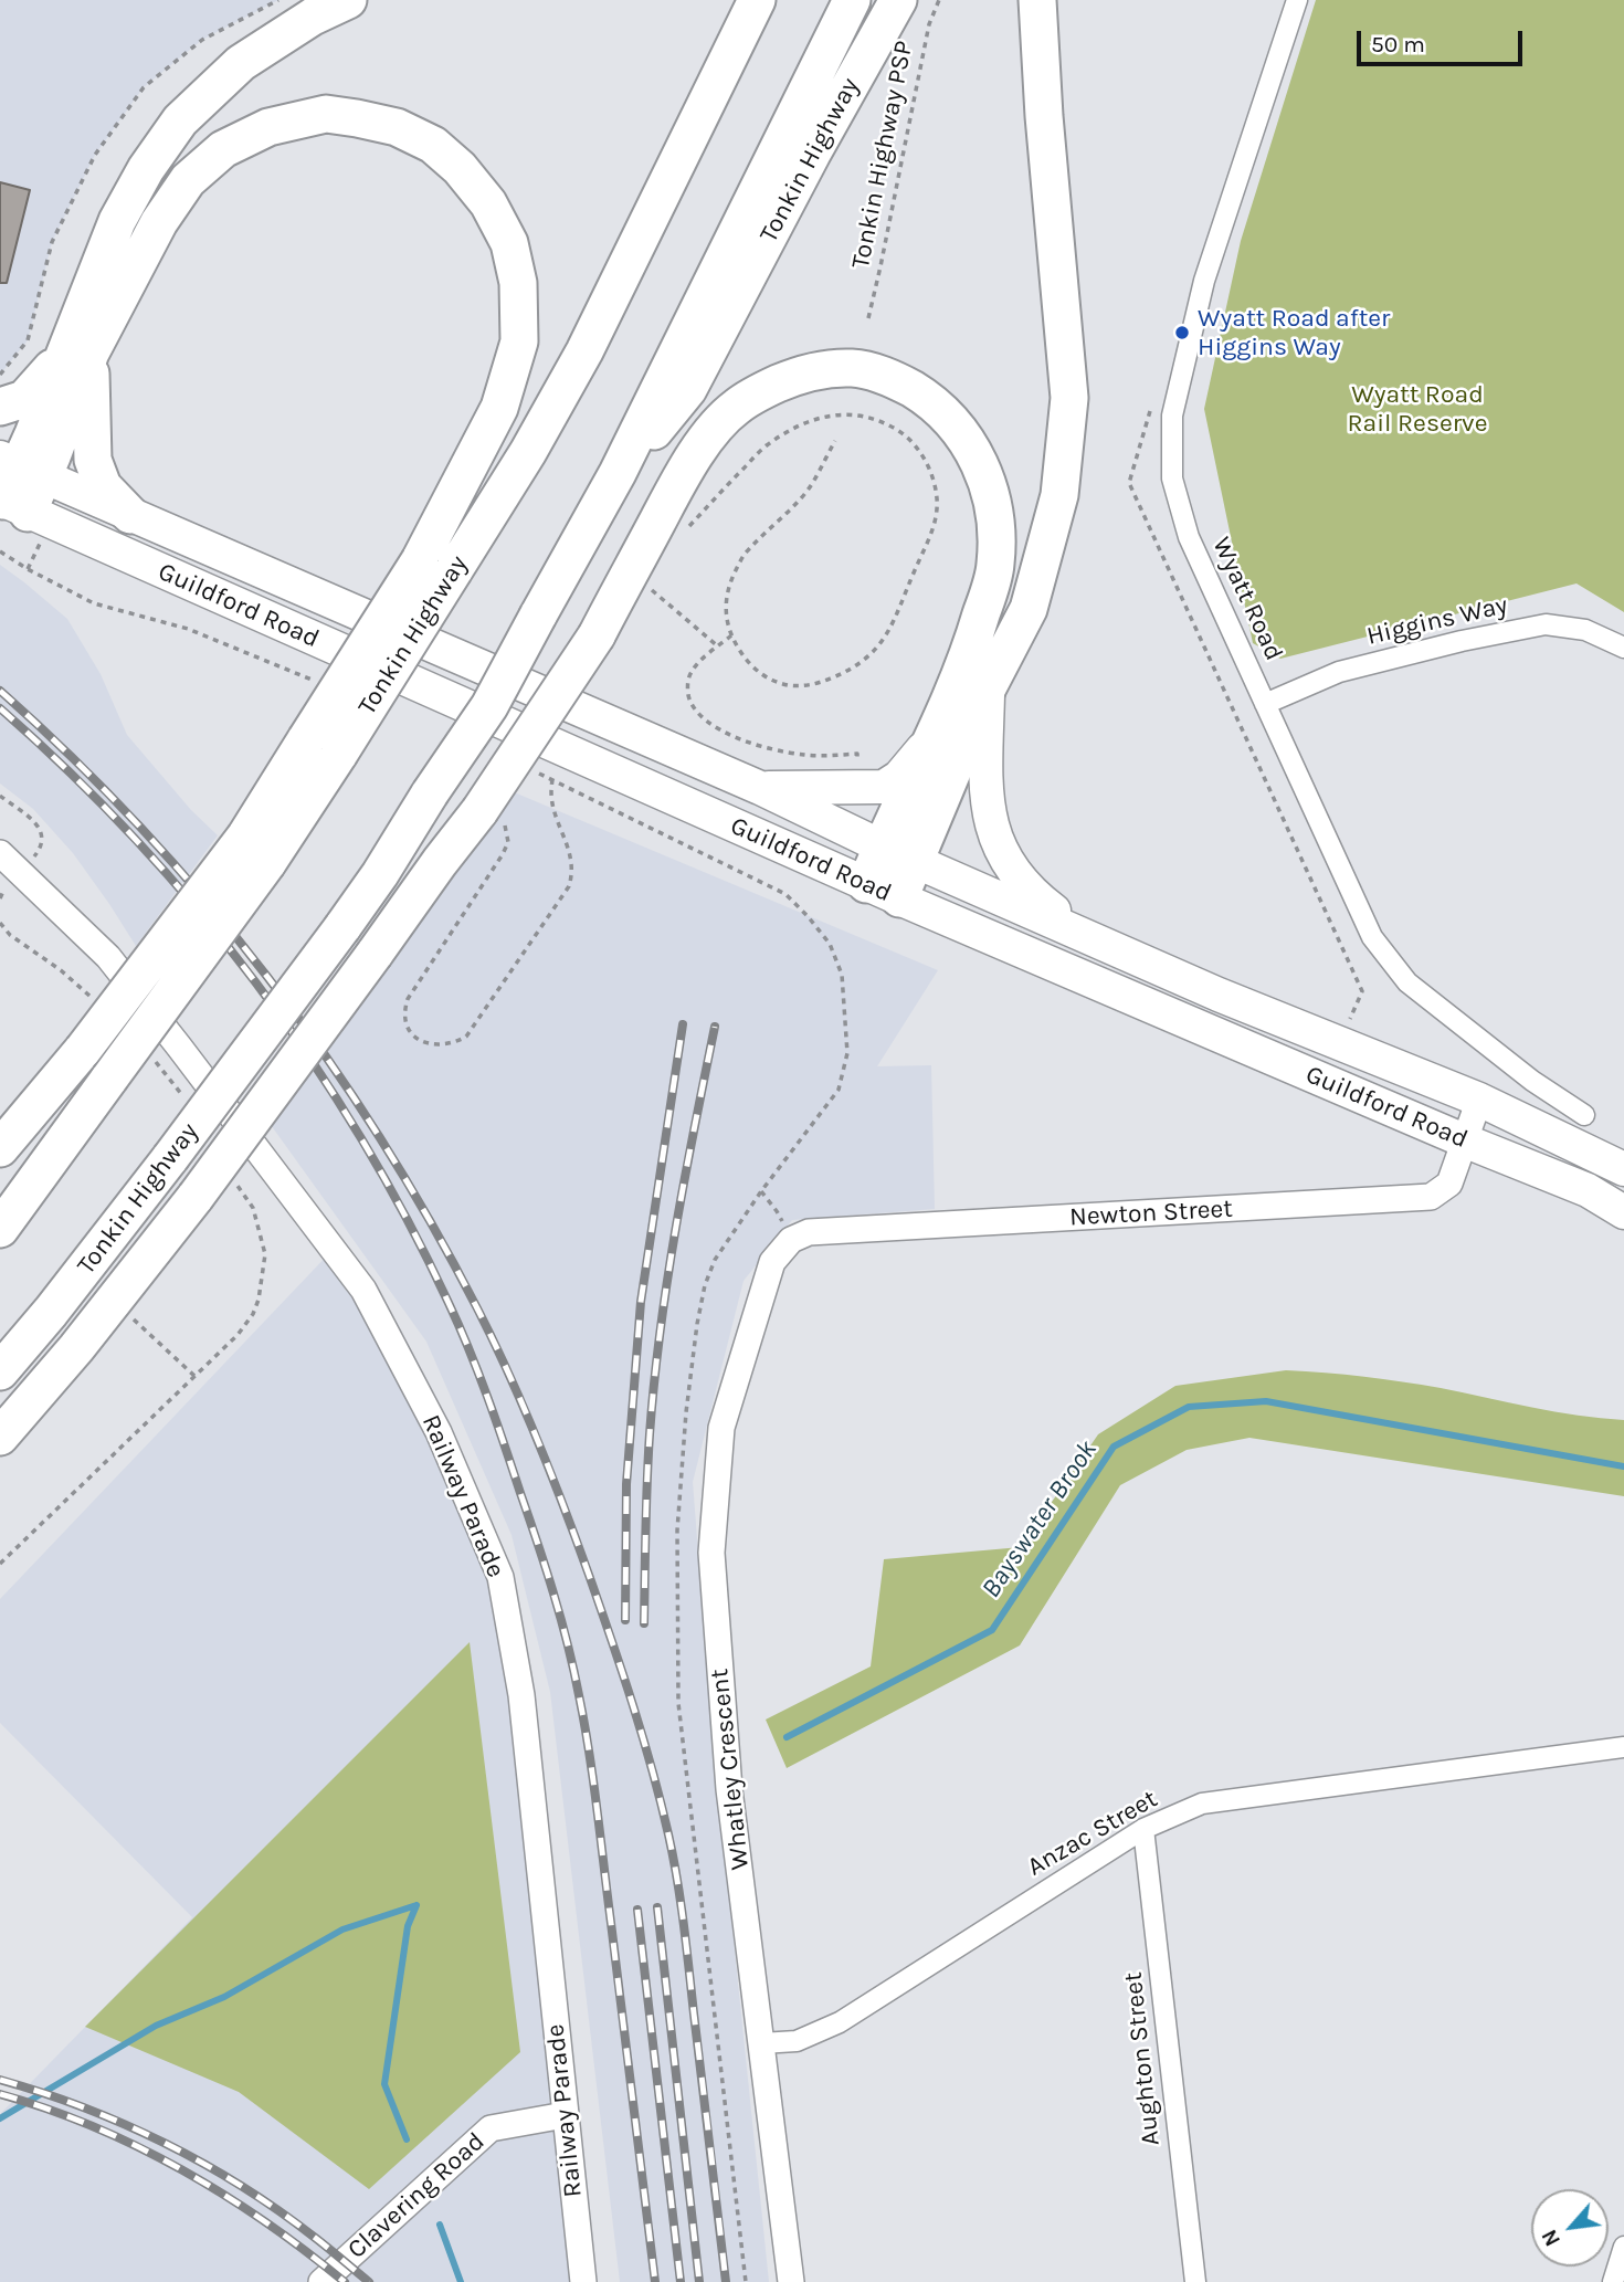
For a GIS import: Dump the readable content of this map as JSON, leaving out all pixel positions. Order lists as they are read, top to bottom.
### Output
{
  "streets": {
    "highway": ["Tonkin Highway", "Guildford Road"],
    "street": [
      "Wyatt Road",
      "Higgins Way",
      "Newton Street",
      "Railway Parade",
      "Whatley Crescent",
      "Anzac Street",
      "Aughton Street",
      "Clavering Road"
    ],
    "path": ["Tonkin Highway PSP"]
  },
  "crossings": [
    ["Wyatt Road", "Higgins Way"],
    ["Guildford Road", "Newton Street"],
    ["Newton Street", "Whatley Crescent"],
    ["Railway Parade", "Clavering Road"],
    ["Whatley Crescent", "Anzac Street"],
    ["Anzac Street", "Aughton Street"]
  ],
  "water": ["Bayswater Brook"],
  "parks": ["Wyatt Road Rail Reserve"],
  "places": ["Wyatt Road after Higgins Way"],
  "scale_bar": "50 m",
  "north": "bottom left"
}
